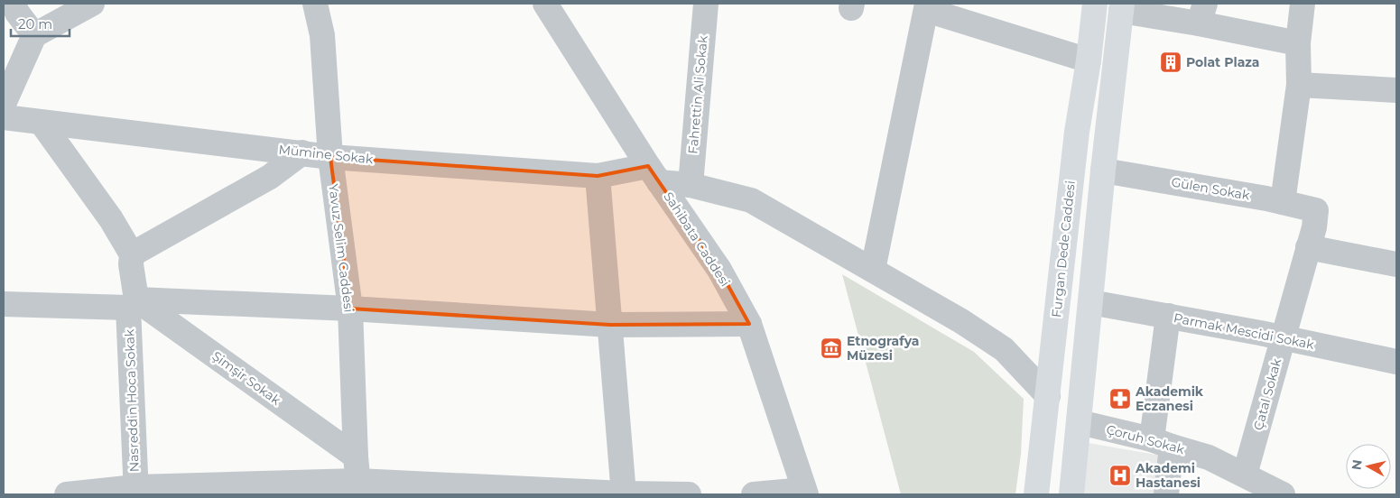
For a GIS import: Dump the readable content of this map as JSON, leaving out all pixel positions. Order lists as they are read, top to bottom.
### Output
{
  "streets": {
    "main road": ["Furgan Dede Caddesi"],
    "street": [
      "Fahrettin Ali Sokak",
      "Mümine Sokak",
      "Gülen Sokak",
      "Sahibata Caddesi",
      "Yavuz Selim Caddesi",
      "Parmak Mescidi Sokak",
      "Şimşir Sokak",
      "Çatal Sokak",
      "Nasreddin Hoca Sokak",
      "Çoruh Sokak"
    ]
  },
  "crossings": [
    ["Fahrettin Ali Sokak", "Mümine Sokak"],
    ["Mümine Sokak", "Sahibata Caddesi"],
    ["Mümine Sokak", "Yavuz Selim Caddesi"],
    ["Mümine Sokak", "Furgan Dede Caddesi"],
    ["Gülen Sokak", "Çatal Sokak"],
    ["Yavuz Selim Caddesi", "Şimşir Sokak"],
    ["Parmak Mescidi Sokak", "Çatal Sokak"],
    ["Şimşir Sokak", "Nasreddin Hoca Sokak"],
    ["Çatal Sokak", "Çoruh Sokak"]
  ],
  "places": {
    "building": ["Polat Plaza"],
    "museum": ["Etnografya Müzesi"],
    "pharmacy": ["Akademik Eczanesi"],
    "hospital": ["Akademi Hastanesi"]
  },
  "scale_bar": "20 m",
  "north": "left"
}
